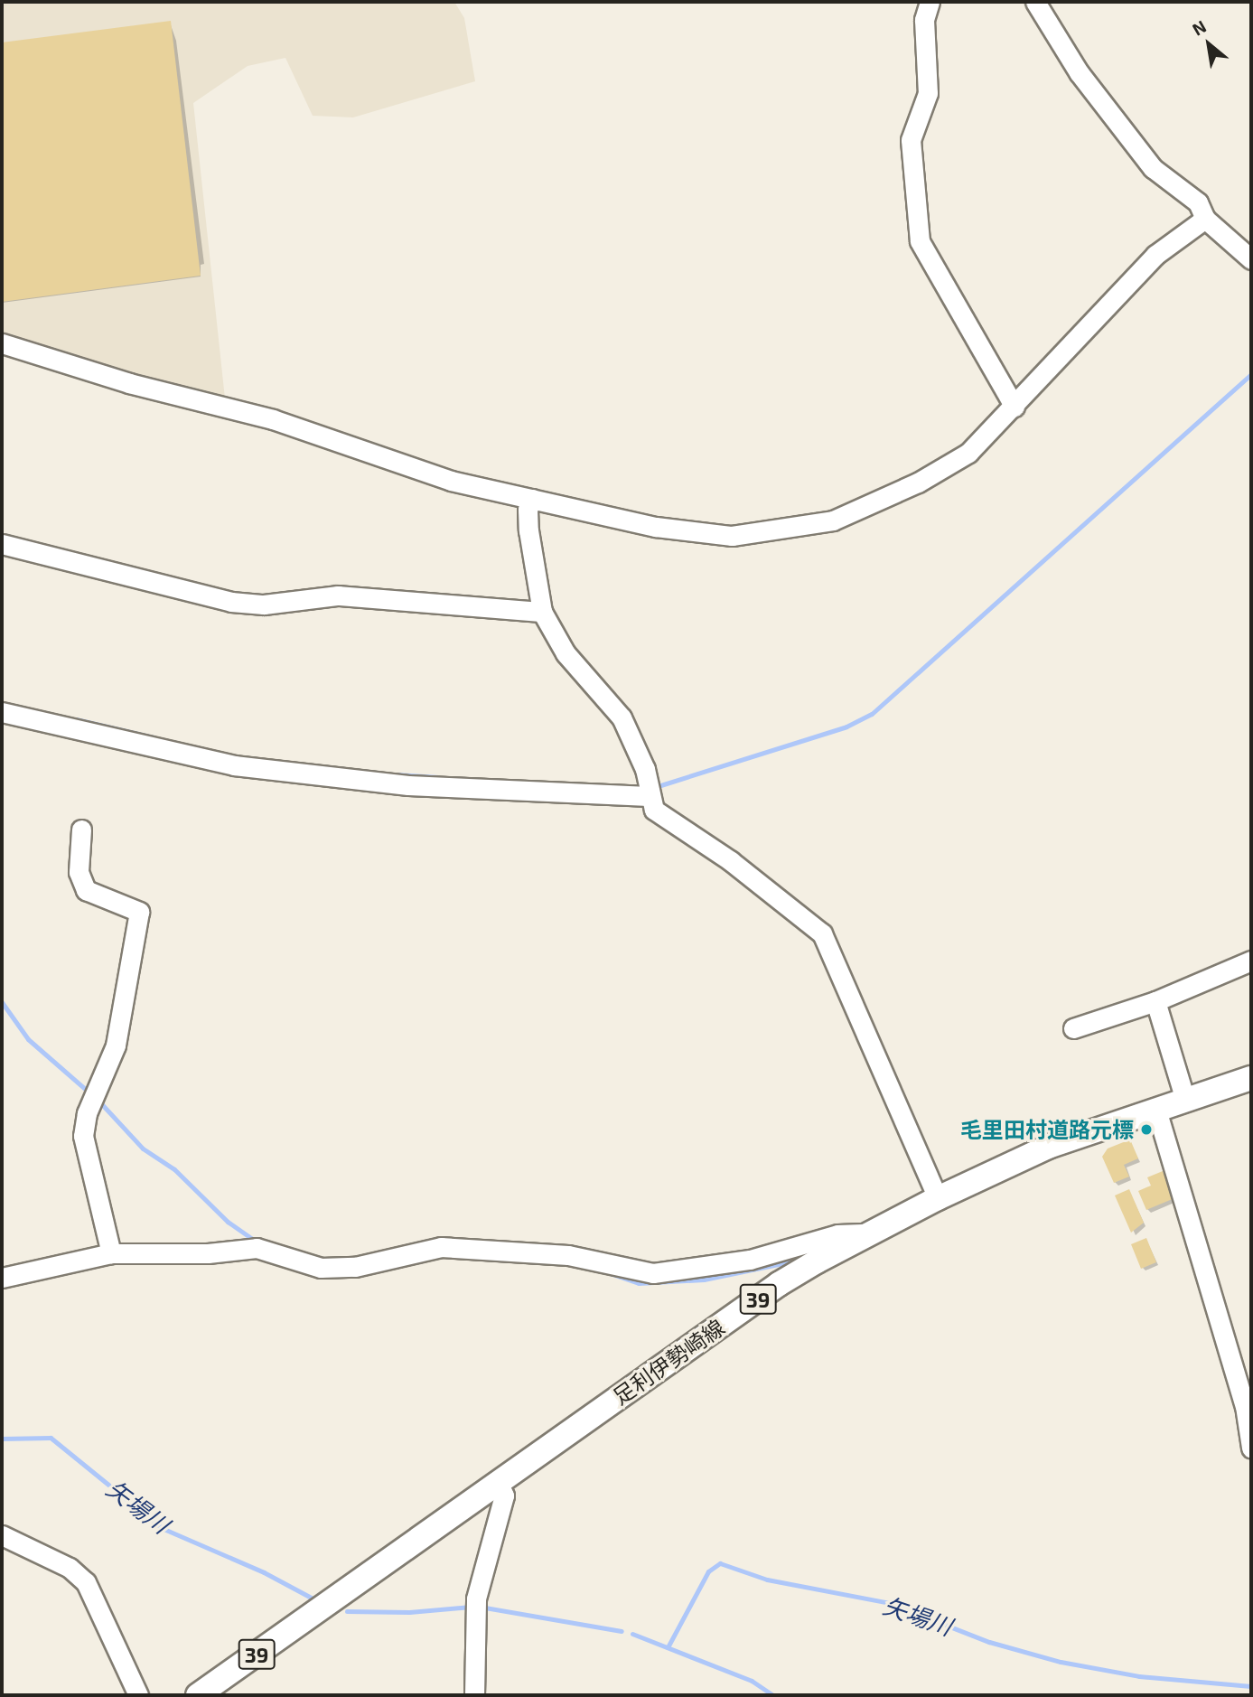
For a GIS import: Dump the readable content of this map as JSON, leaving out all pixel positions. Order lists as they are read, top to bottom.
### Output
{
  "streets": {
    "main road": ["39", "足利伊勢崎線"]
  },
  "water": ["矢場川"],
  "places": ["毛里田村道路元標"],
  "north": "top left"
}
